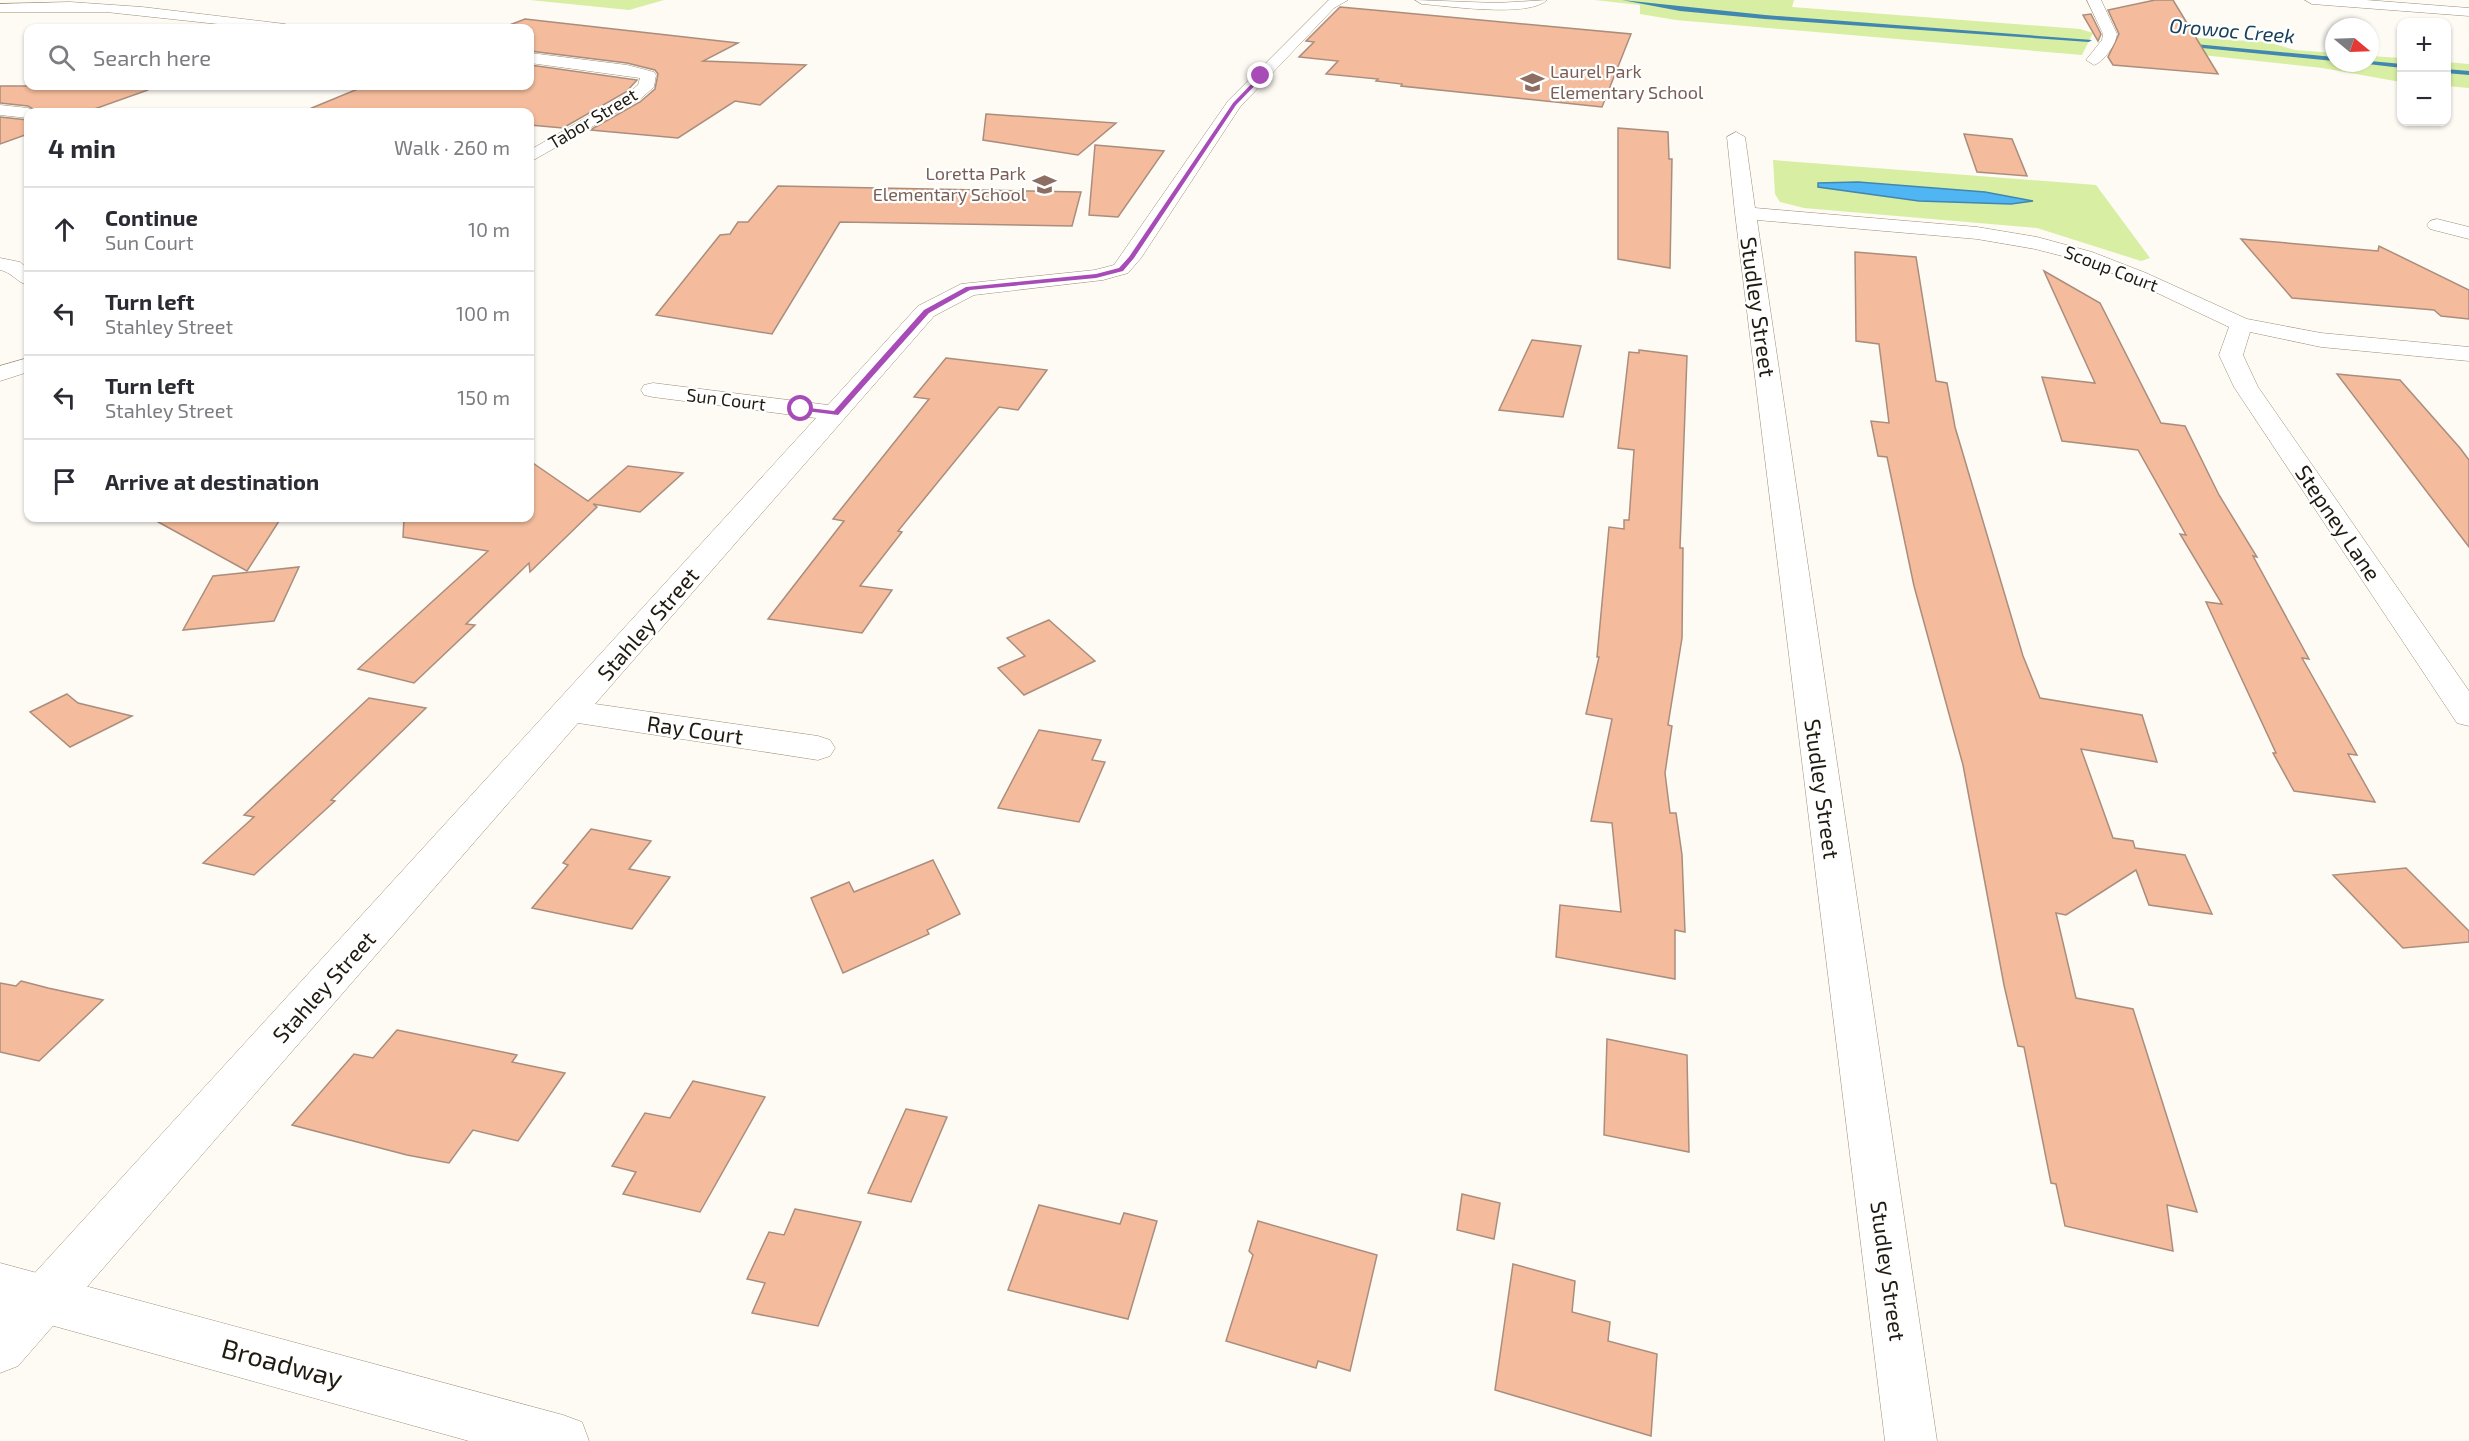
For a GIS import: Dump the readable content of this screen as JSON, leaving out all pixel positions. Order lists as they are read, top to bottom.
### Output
{
  "streets": {
    "street": [
      "Tabor Street",
      "Scoup Court",
      "Studley Street",
      "Sun Court",
      "Stepney Lane",
      "Stahley Street",
      "Ray Court",
      "Broadway"
    ]
  },
  "crossings": [
    ["Scoup Court", "Studley Street"],
    ["Scoup Court", "Stepney Lane"],
    ["Sun Court", "Stahley Street"],
    ["Stahley Street", "Ray Court"],
    ["Stahley Street", "Broadway"]
  ],
  "water": ["Orowoc Creek"],
  "places": {
    "school or university": ["Laurel Park Elementary School", "Loretta Park Elementary School"]
  },
  "north": "right",
  "page": {
    "map_buttons": ["+", "−"],
    "search": "Search here",
    "heading": ["4 min", "Walk · 260 m"],
    "list": [
      ["Continue", "Sun Court", "10 m"],
      ["Turn left", "Stahley Street", "100 m"],
      ["Turn left", "Stahley Street", "150 m"],
      "Arrive at destination"
    ]
  }
}
